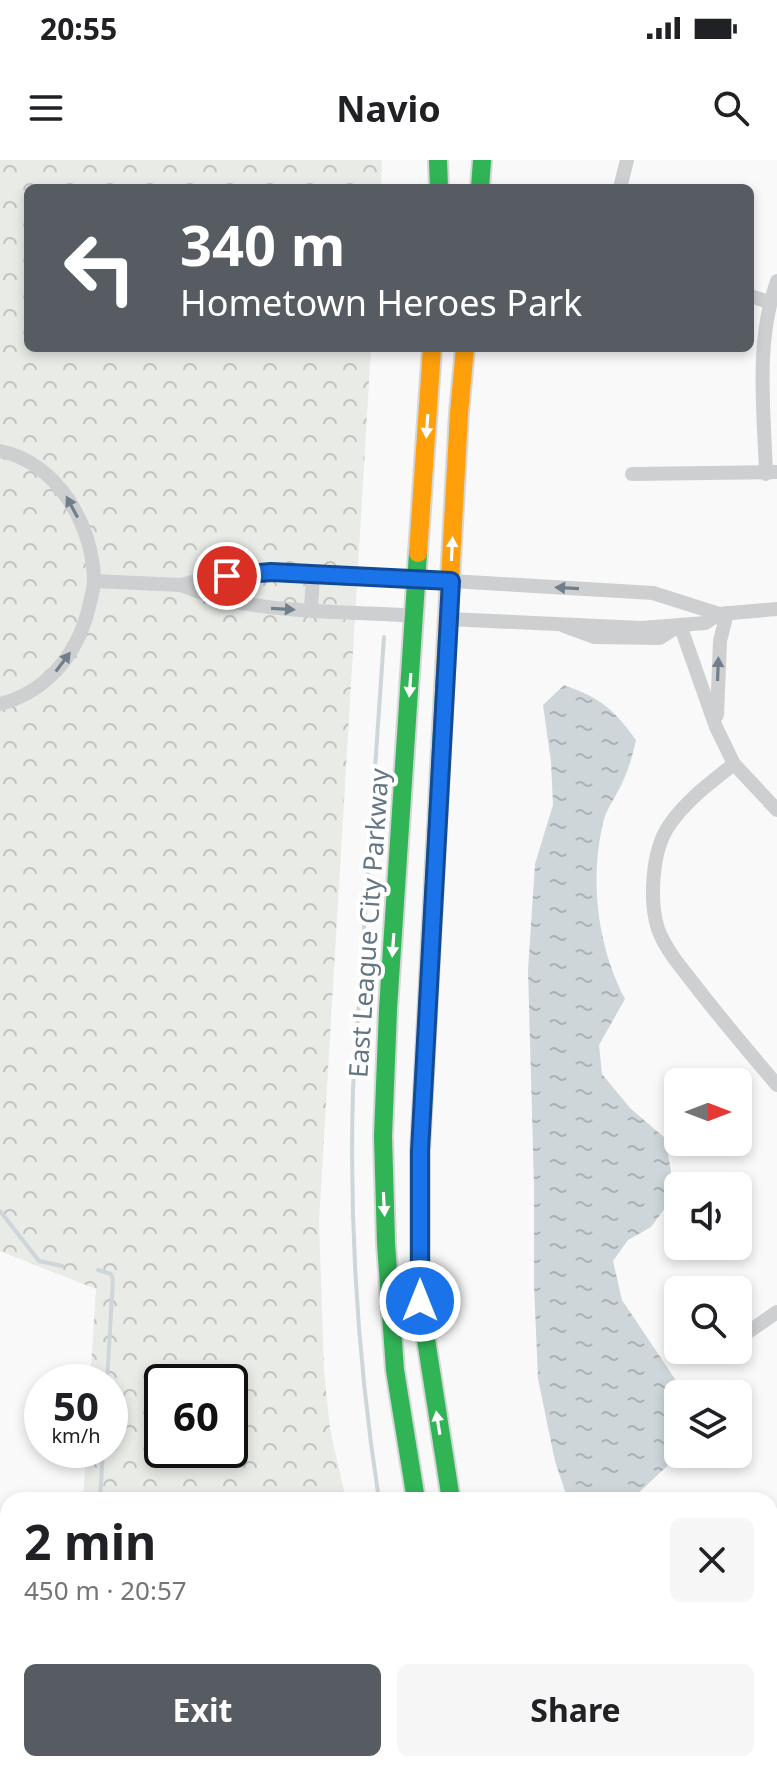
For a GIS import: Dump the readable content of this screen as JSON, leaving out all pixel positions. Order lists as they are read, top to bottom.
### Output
{
  "streets": {
    "main road": ["East League City Parkway"]
  },
  "north": "right",
  "page": {
    "status": "20:55",
    "header": "Navio",
    "turn": ["340 m", "Hometown Heroes Park"],
    "speed": "50 km/h",
    "limit": "60",
    "heading": ["2 min", "450 m · 20:57"],
    "buttons": ["Exit", "Share"]
  }
}
